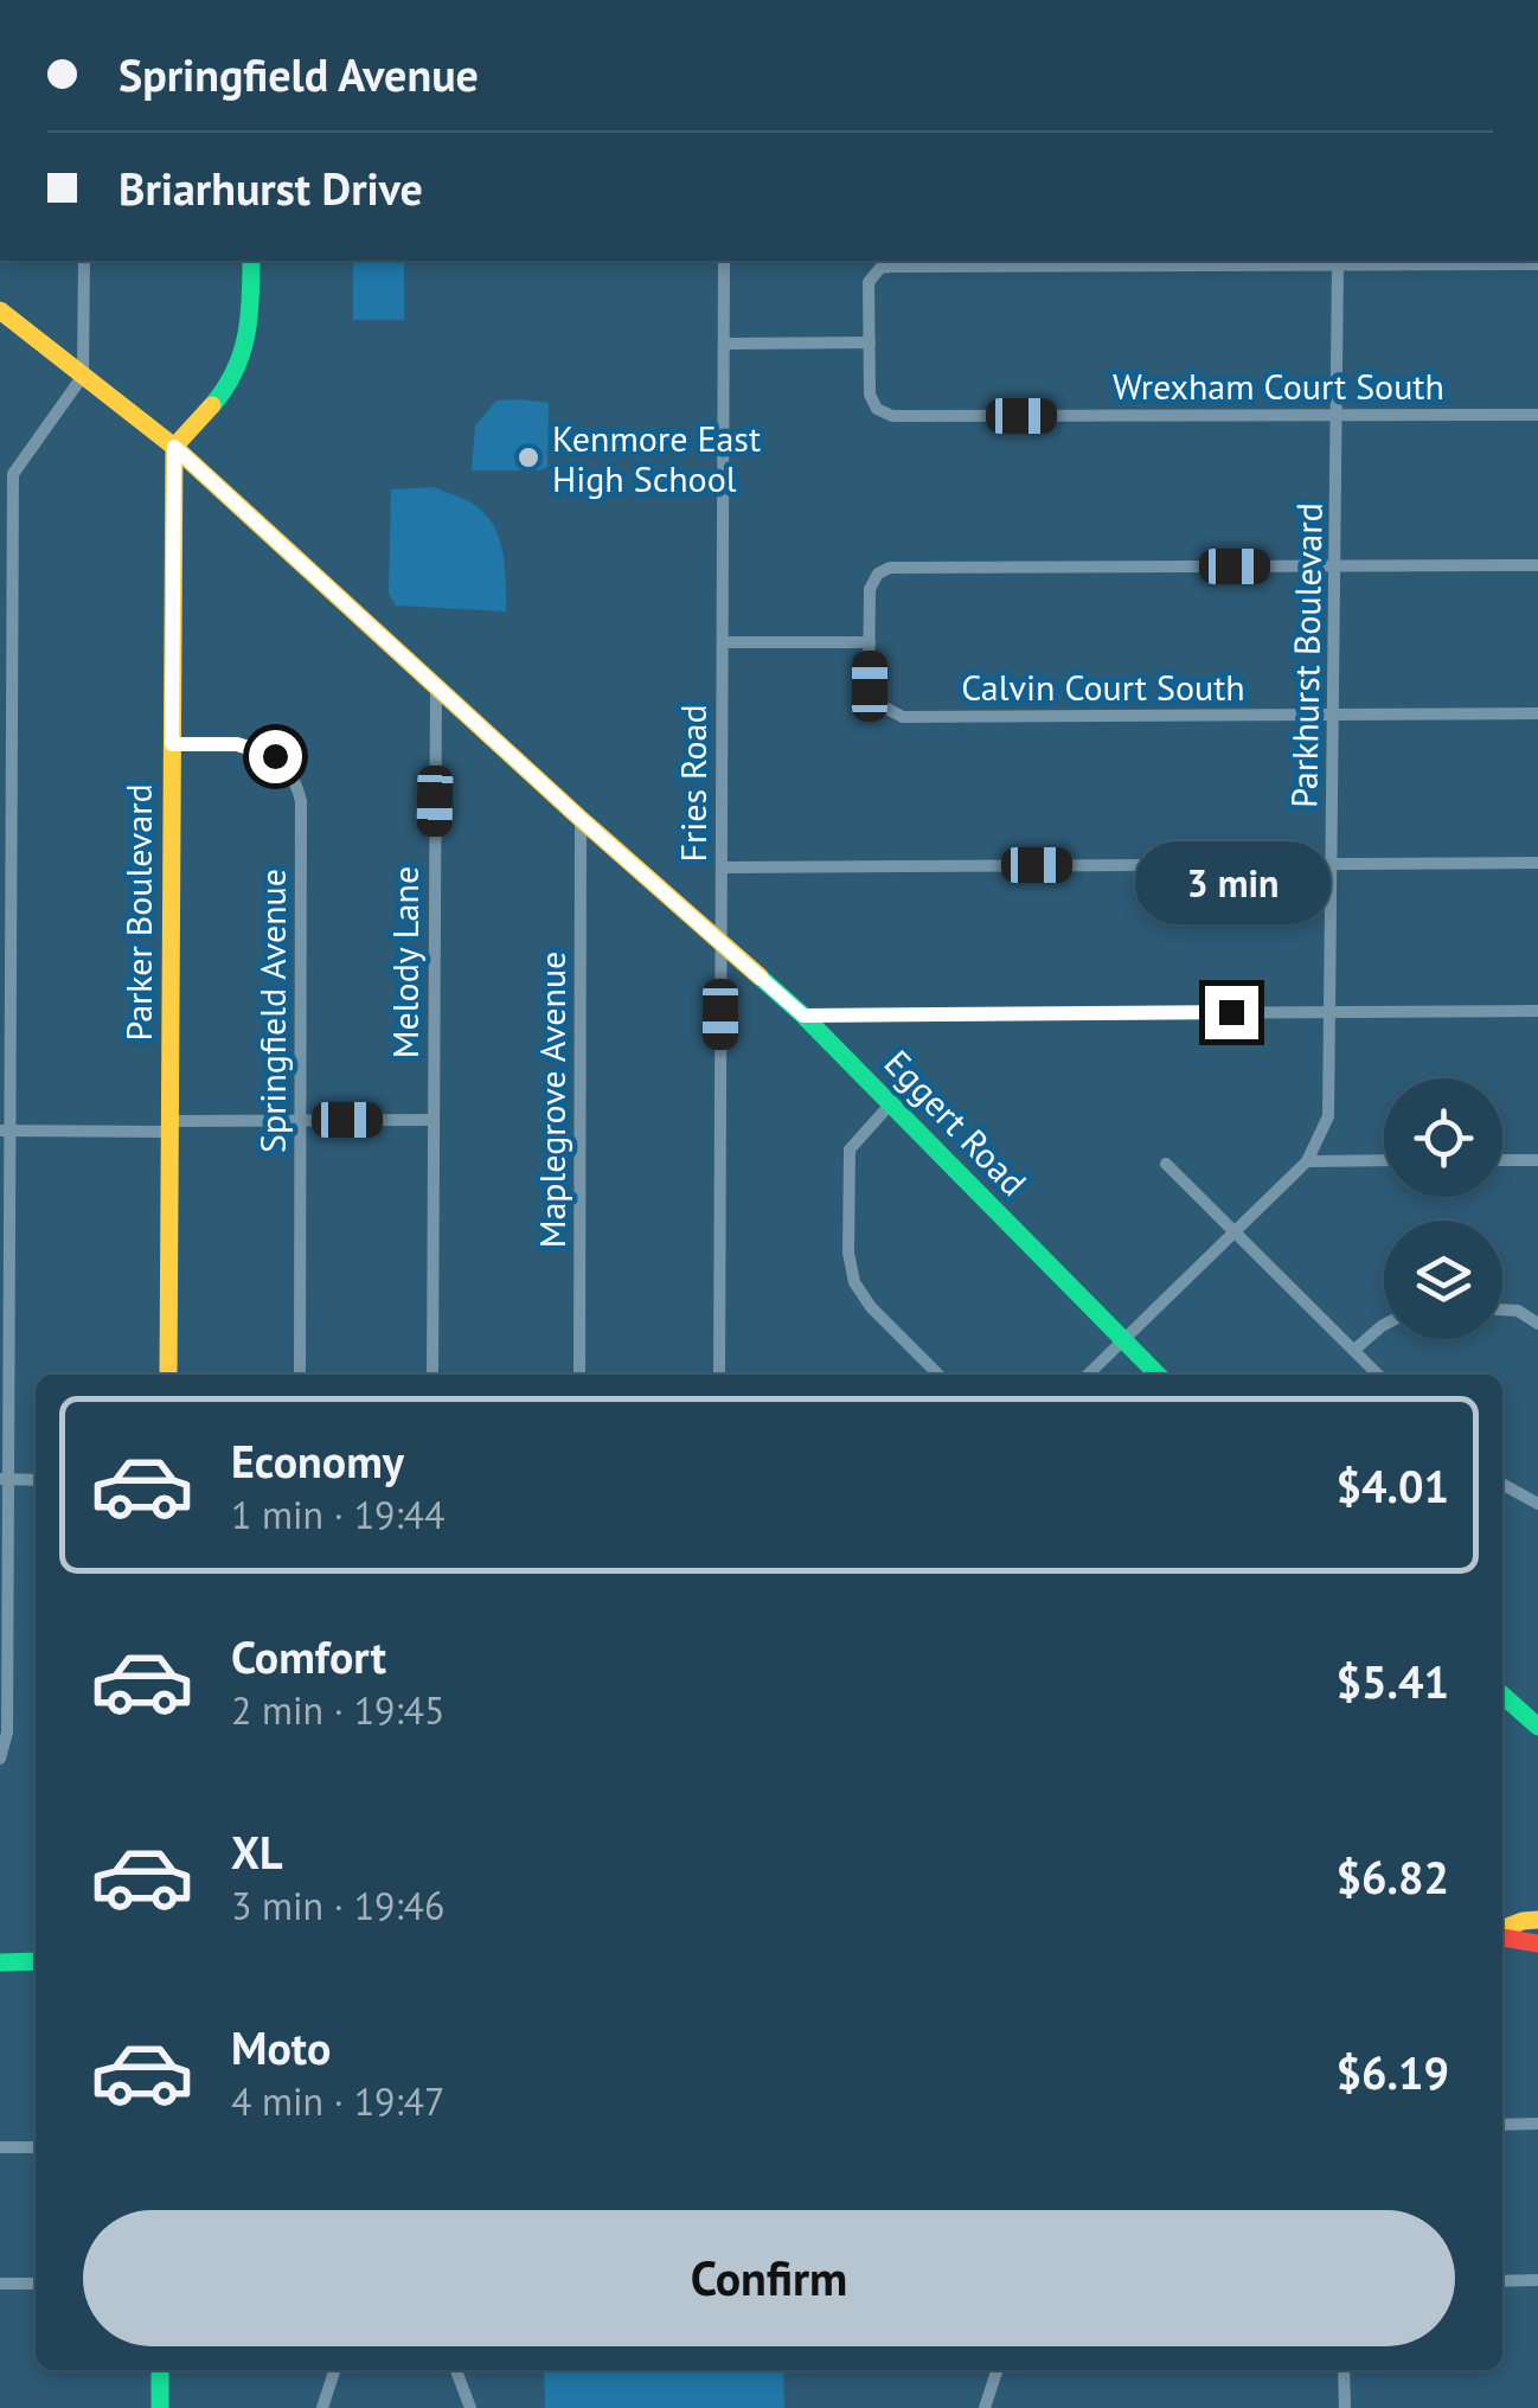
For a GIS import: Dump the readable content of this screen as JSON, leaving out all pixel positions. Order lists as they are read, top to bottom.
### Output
{
  "streets": {
    "street": [
      "Wrexham Court South",
      "Parkhurst Boulevard",
      "Calvin Court South",
      "Fries Road",
      "Parker Boulevard",
      "Melody Lane",
      "Springfield Avenue",
      "Maplegrove Avenue",
      "Eggert Road"
    ]
  },
  "crossings": [
    ["Wrexham Court South", "Parkhurst Boulevard"],
    ["Parkhurst Boulevard", "Calvin Court South"],
    ["Parkhurst Boulevard", "Eggert Road"],
    ["Fries Road", "Eggert Road"],
    ["Parker Boulevard", "Springfield Avenue"],
    ["Parker Boulevard", "Eggert Road"],
    ["Melody Lane", "Eggert Road"],
    ["Maplegrove Avenue", "Eggert Road"]
  ],
  "places": ["Kenmore East High School"],
  "page": {
    "banner": ["Springfield Avenue", "Briarhurst Drive"],
    "bubble": "3 min",
    "list": [
      {
        "name": "Economy",
        "note": "1 min · 19:44",
        "value": "$4.01"
      },
      {
        "name": "Comfort",
        "note": "2 min · 19:45",
        "value": "$5.41"
      },
      {
        "name": "XL",
        "note": "3 min · 19:46",
        "value": "$6.82"
      },
      {
        "name": "Moto",
        "note": "4 min · 19:47",
        "value": "$6.19"
      }
    ],
    "buttons": "Confirm"
  }
}
